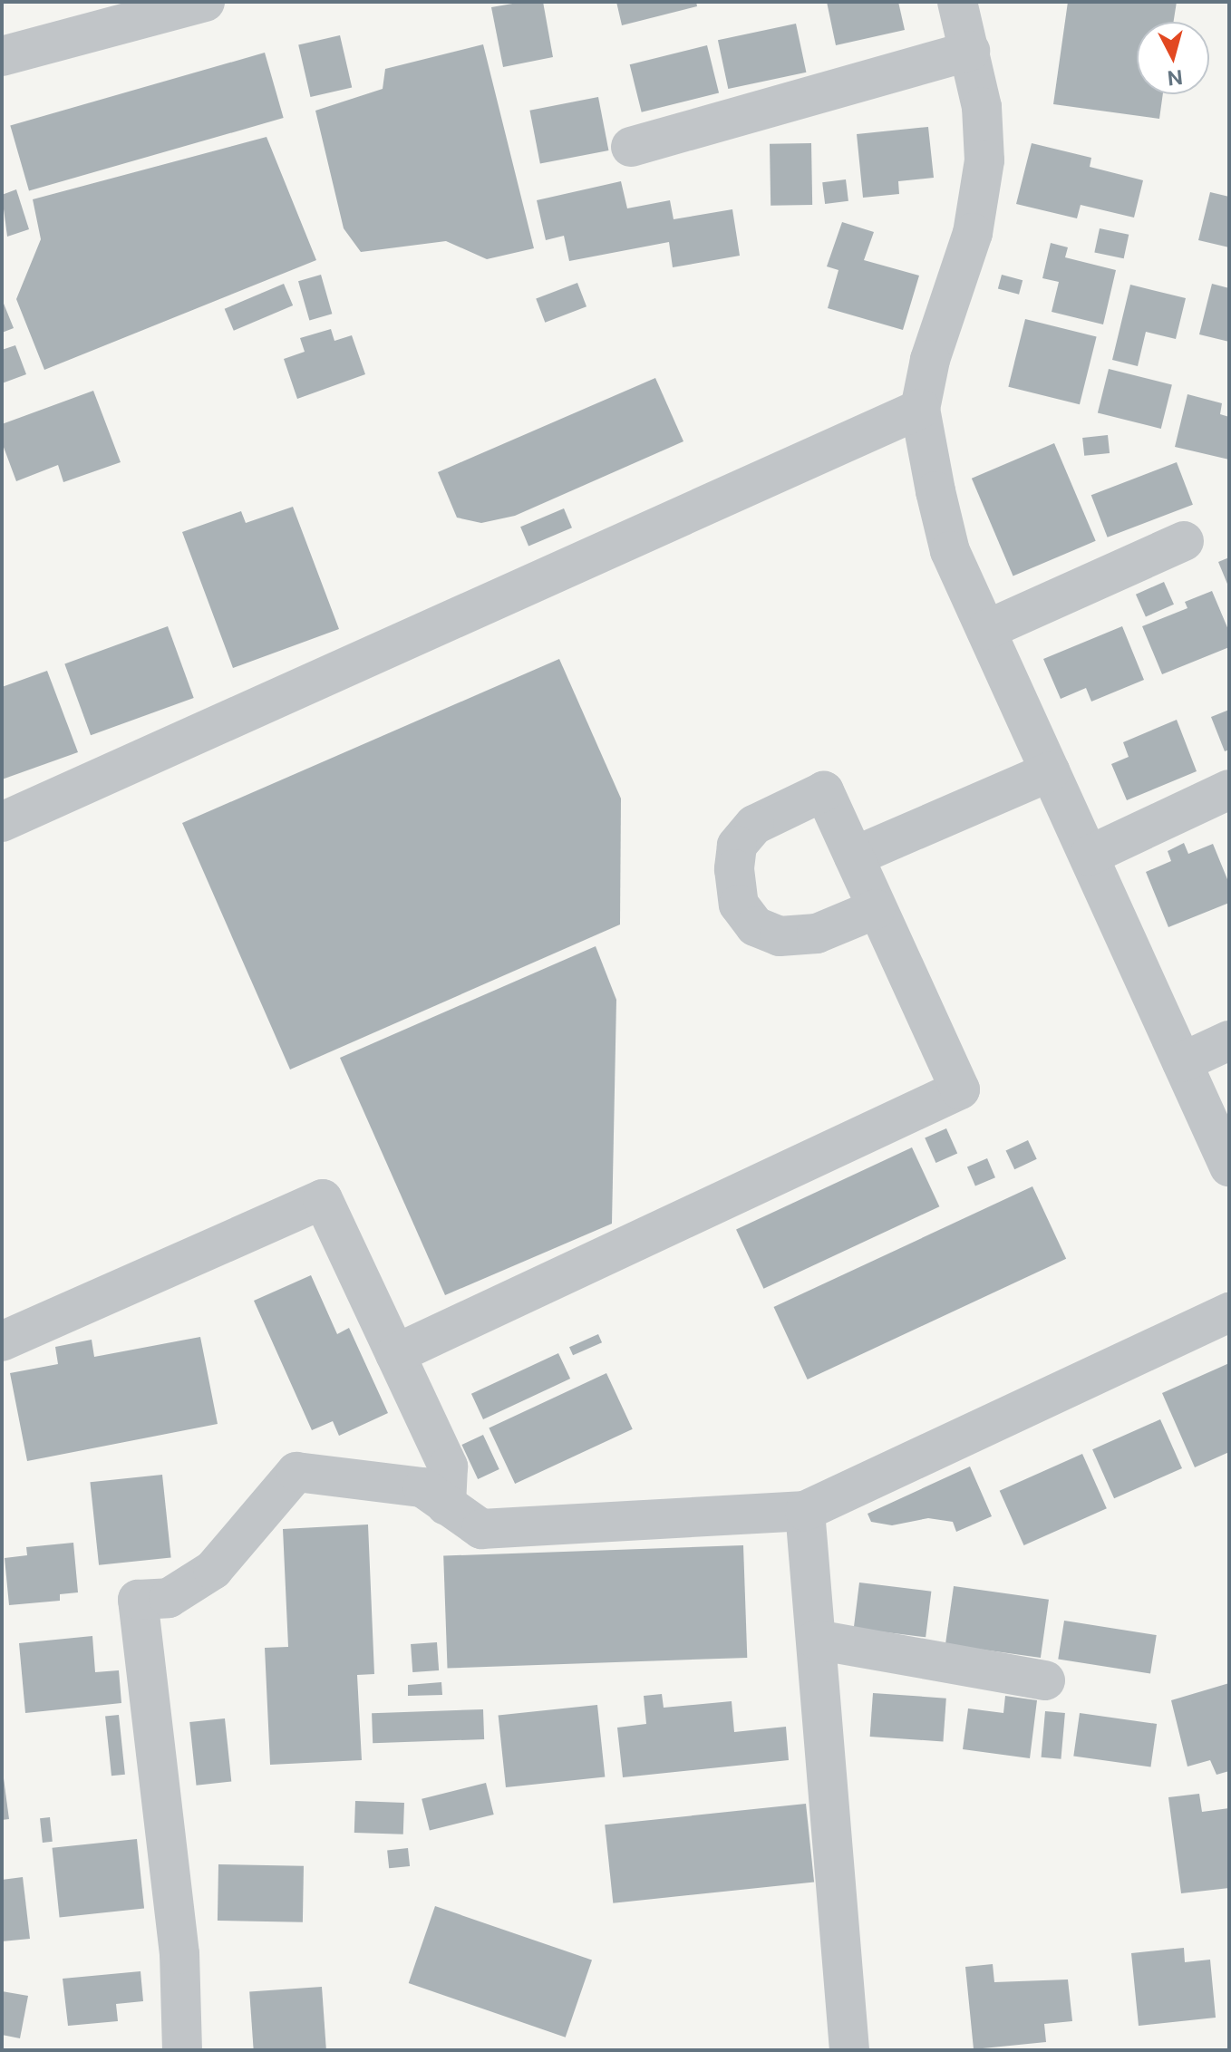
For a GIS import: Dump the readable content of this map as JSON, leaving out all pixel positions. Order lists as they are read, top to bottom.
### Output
{
  "north": "bottom"
}
